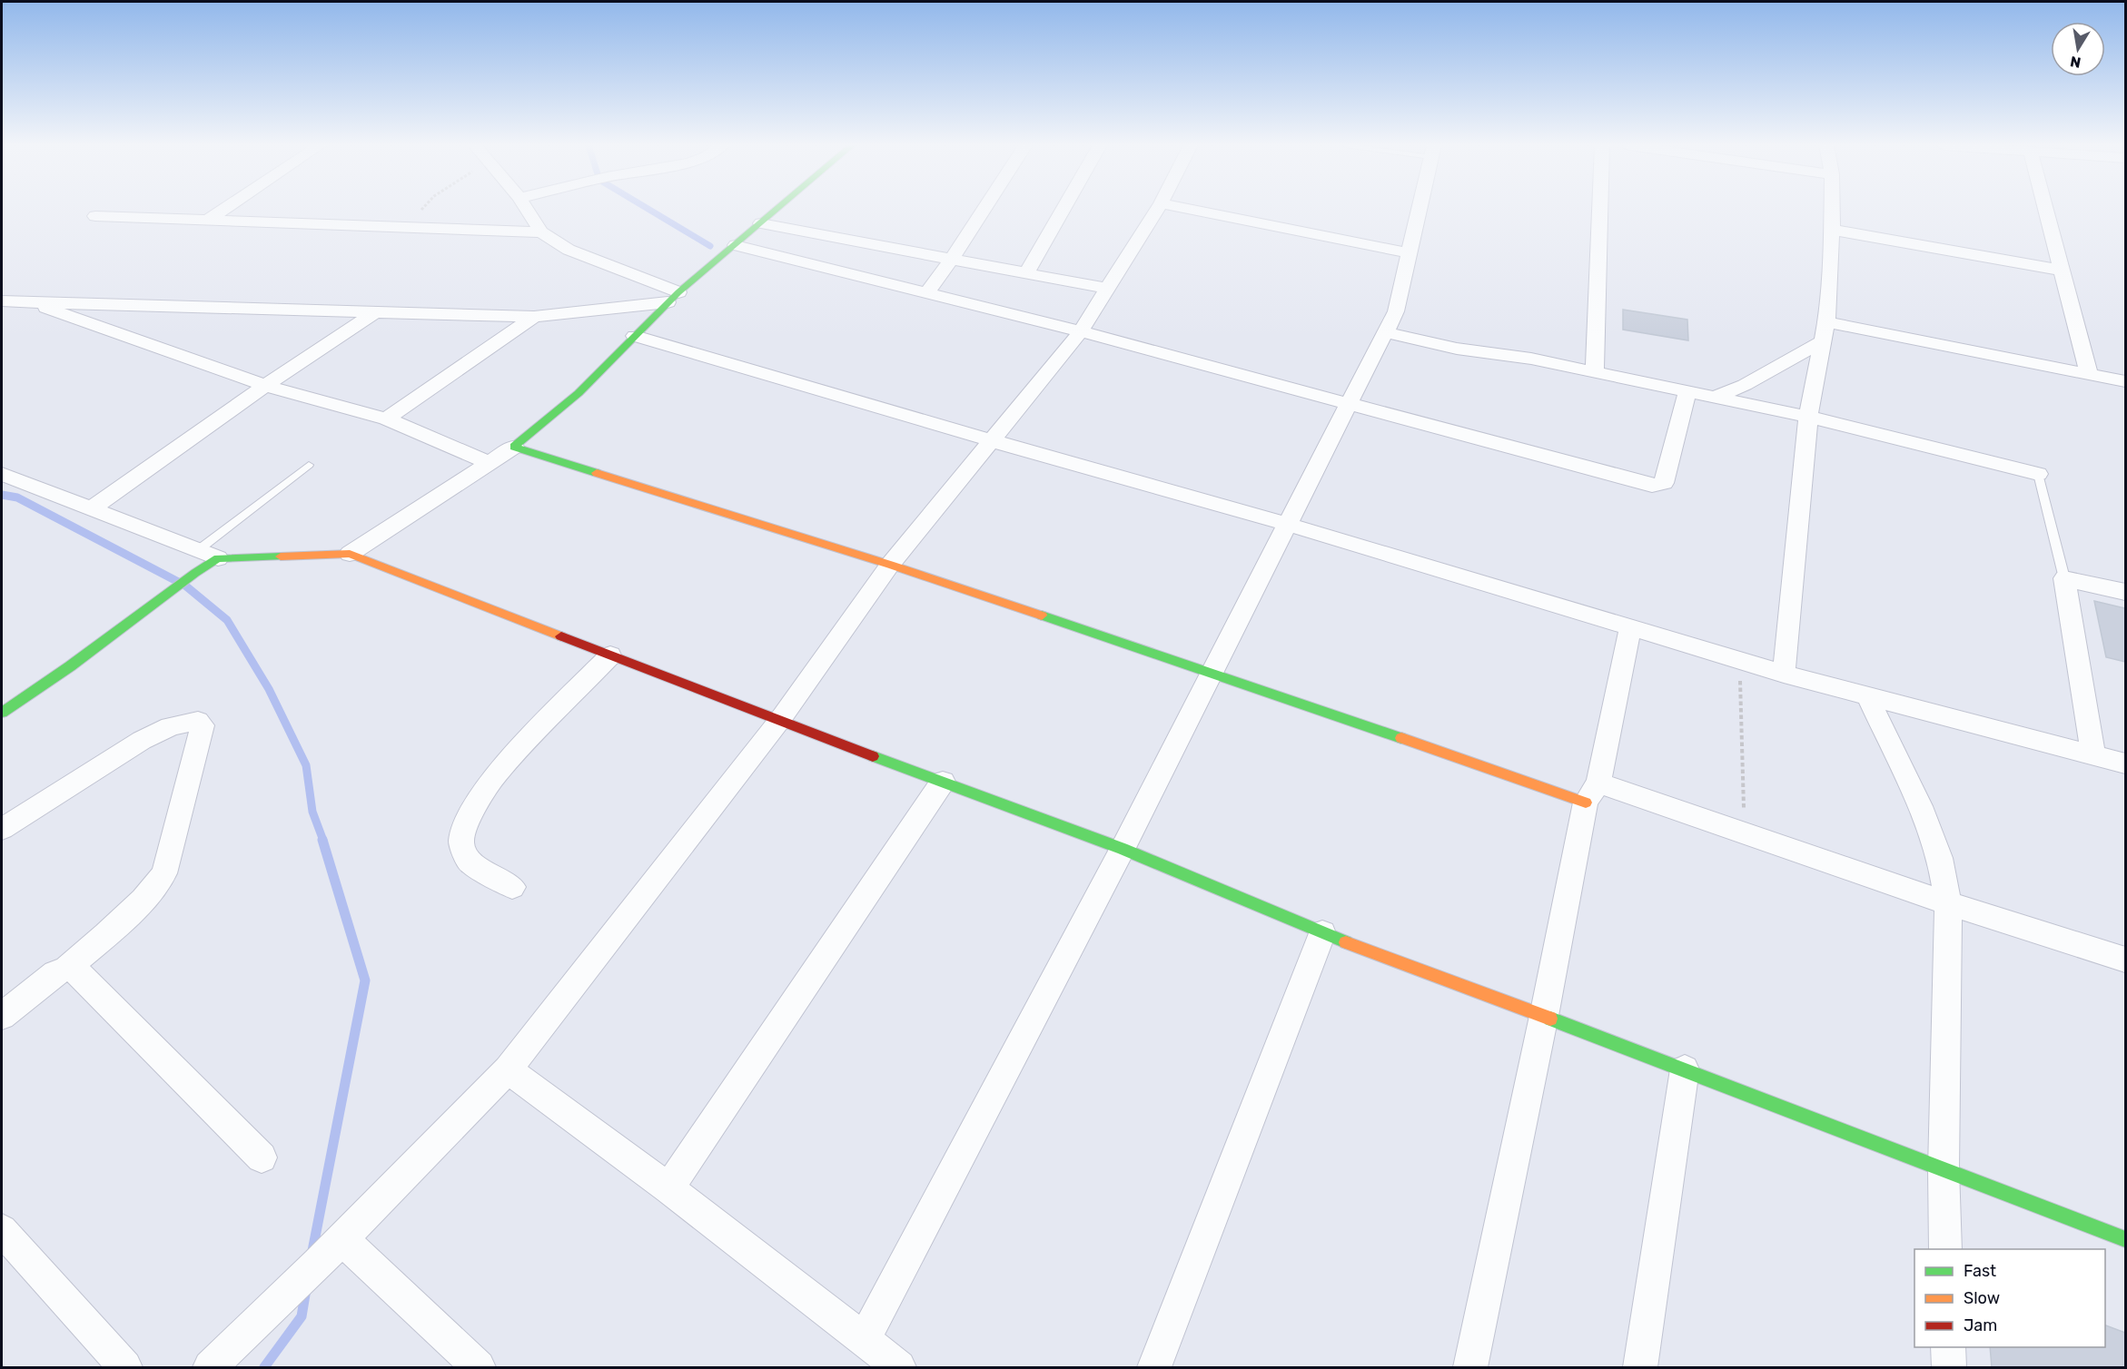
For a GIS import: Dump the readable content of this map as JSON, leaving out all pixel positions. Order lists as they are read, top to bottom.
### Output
{
  "legend": ["Fast", "Slow", "Jam"],
  "north": "bottom"
}
